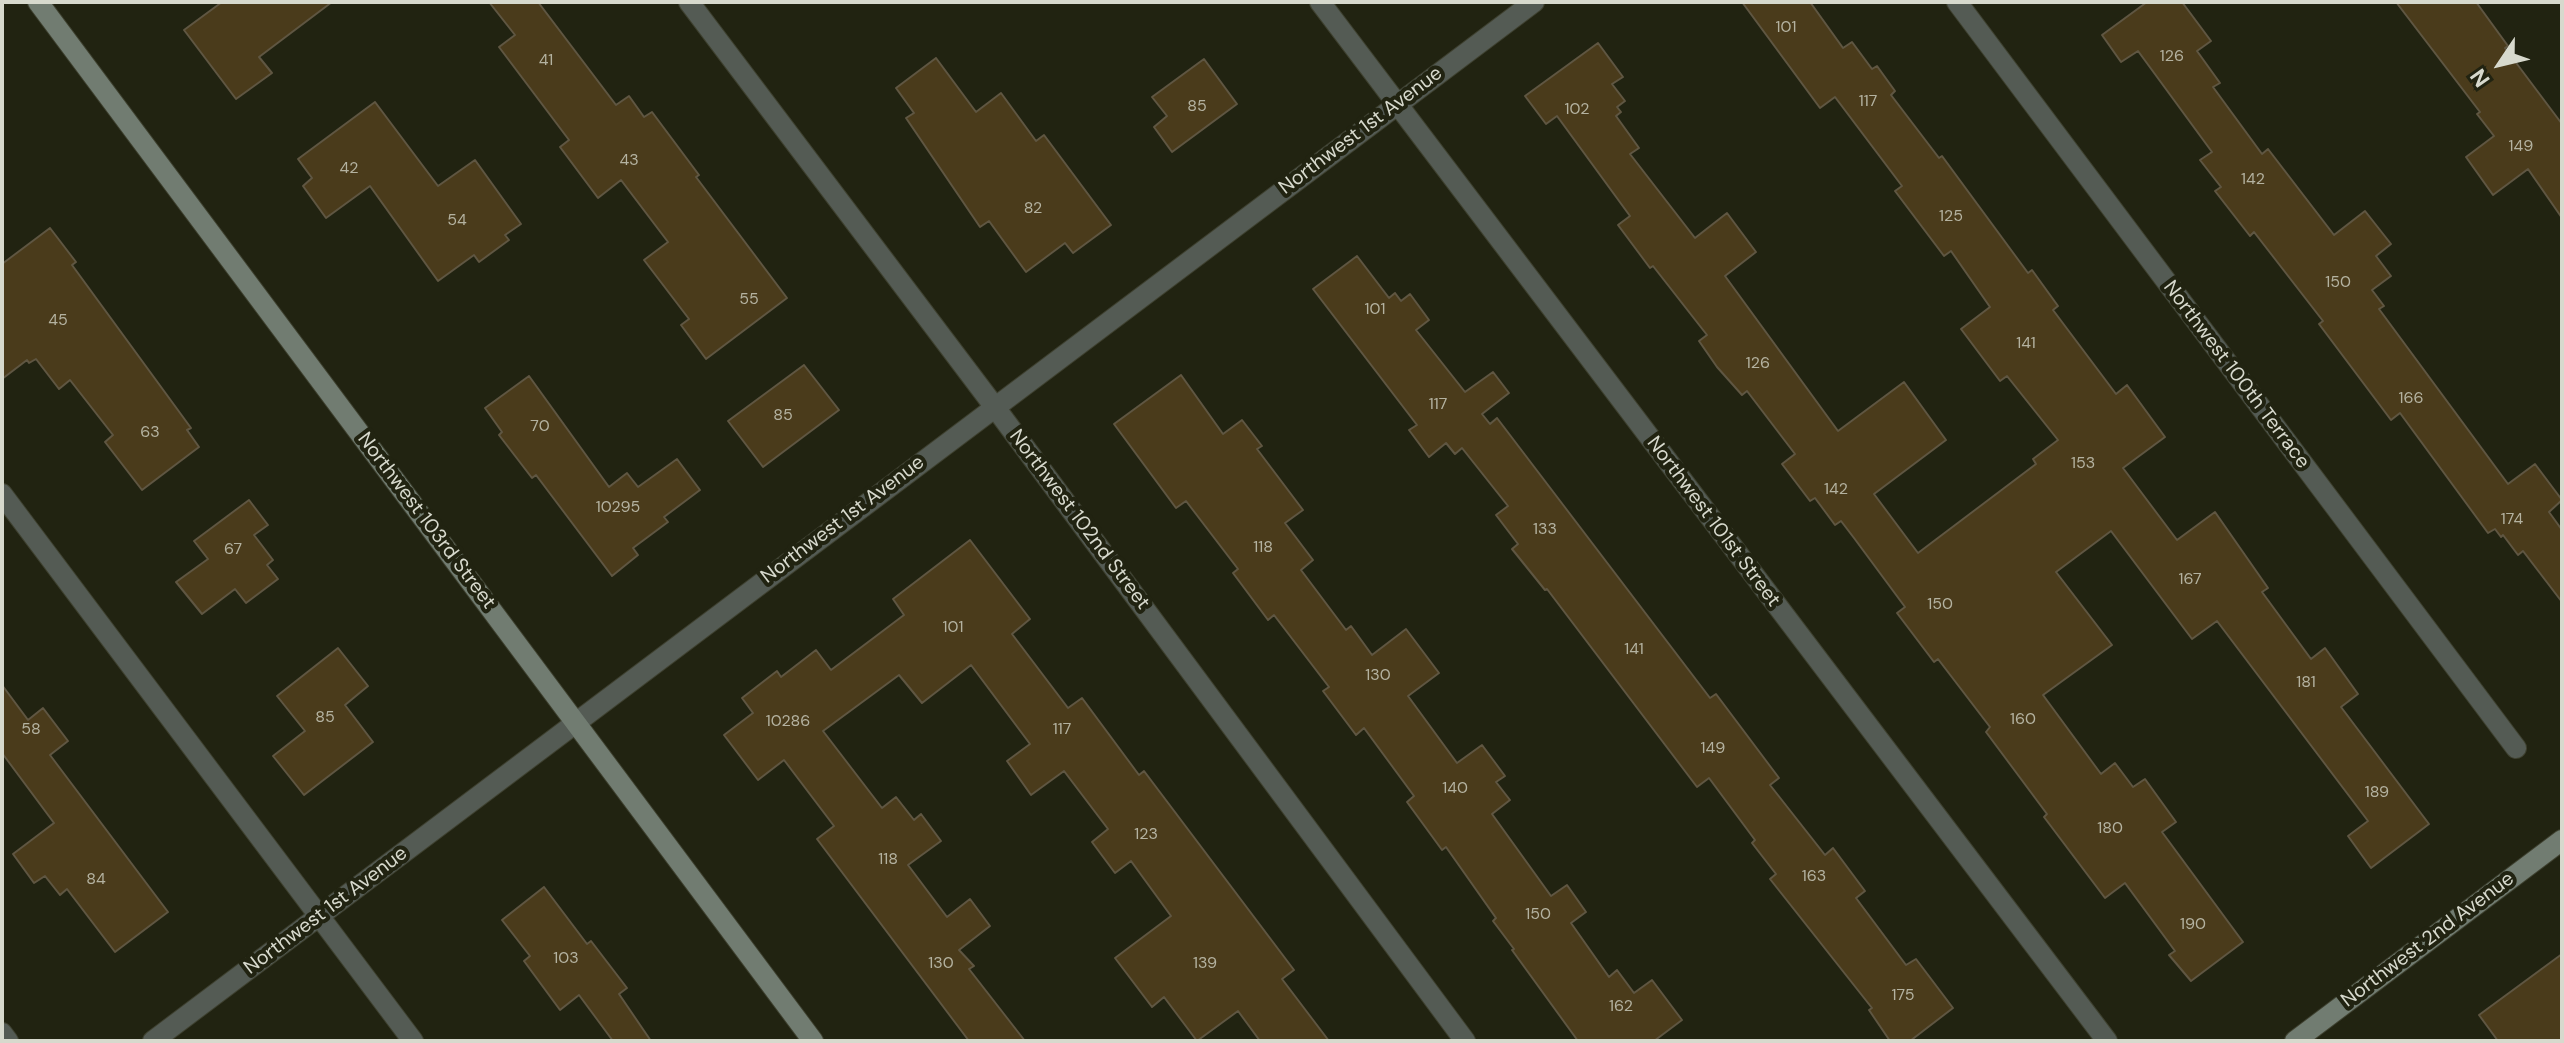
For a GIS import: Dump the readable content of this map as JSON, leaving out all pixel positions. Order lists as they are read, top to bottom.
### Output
{
  "streets": {
    "main road": ["Northwest 103rd Street", "Northwest 2nd Avenue"],
    "street": [
      "Northwest 1st Avenue",
      "Northwest 100th Terrace",
      "Northwest 102nd Street",
      "Northwest 101st Street"
    ]
  },
  "crossings": [
    ["Northwest 1st Avenue", "Northwest 102nd Street"],
    ["Northwest 1st Avenue", "Northwest 103rd Street"],
    ["Northwest 1st Avenue", "Northwest 101st Street"]
  ],
  "house_numbers": [
    "101",
    "126",
    "41",
    "117",
    "85",
    "102",
    "149",
    "43",
    "42",
    "142",
    "82",
    "125",
    "54",
    "150",
    "55",
    "101",
    "45",
    "141",
    "126",
    "166",
    "117",
    "85",
    "70",
    "63",
    "153",
    "142",
    "10295",
    "174",
    "133",
    "118",
    "67",
    "167",
    "150",
    "101",
    "141",
    "130",
    "181",
    "85",
    "160",
    "10286",
    "58",
    "117",
    "149",
    "140",
    "189",
    "180",
    "123",
    "118",
    "163",
    "84",
    "150",
    "190",
    "103",
    "130",
    "139",
    "175",
    "162"
  ],
  "north": "bottom left"
}
